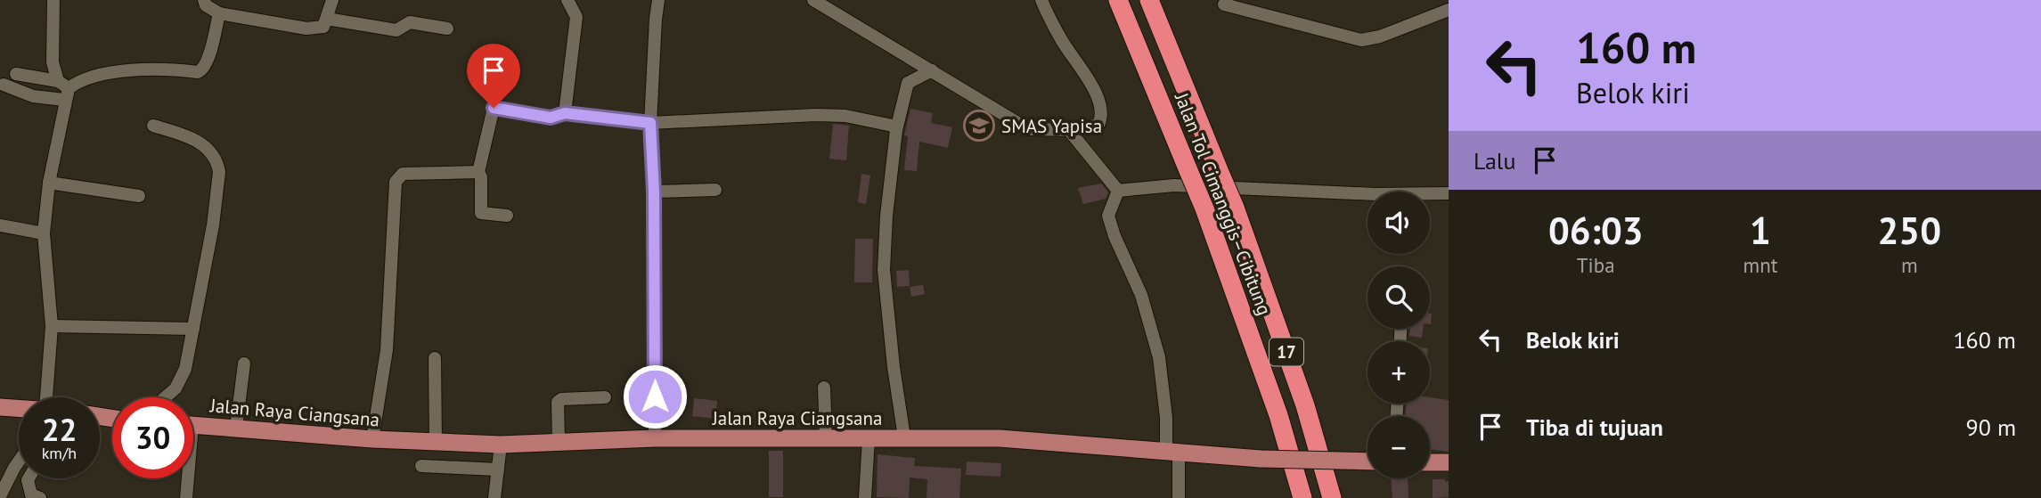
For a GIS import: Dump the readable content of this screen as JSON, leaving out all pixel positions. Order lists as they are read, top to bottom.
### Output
{
  "streets": {
    "highway": ["Jalan Tol Cimanggis–Cibitung", "17"],
    "main road": ["Jalan Raya Ciangsana"]
  },
  "places": {
    "school or university": ["SMAS Yapisa"]
  },
  "page": {
    "turn": ["160 m", "Belok kiri"],
    "then": "Lalu",
    "eta": [
      "06:03",
      "Tiba",
      "1",
      "mnt",
      "250",
      "m"
    ],
    "map_buttons": ["+", "−"],
    "list": [
      {
        "name": "Belok kiri",
        "value": "160 m"
      },
      {
        "name": "Tiba di tujuan",
        "value": "90 m"
      }
    ],
    "speed": "22 km/h",
    "limit": "30"
  }
}
